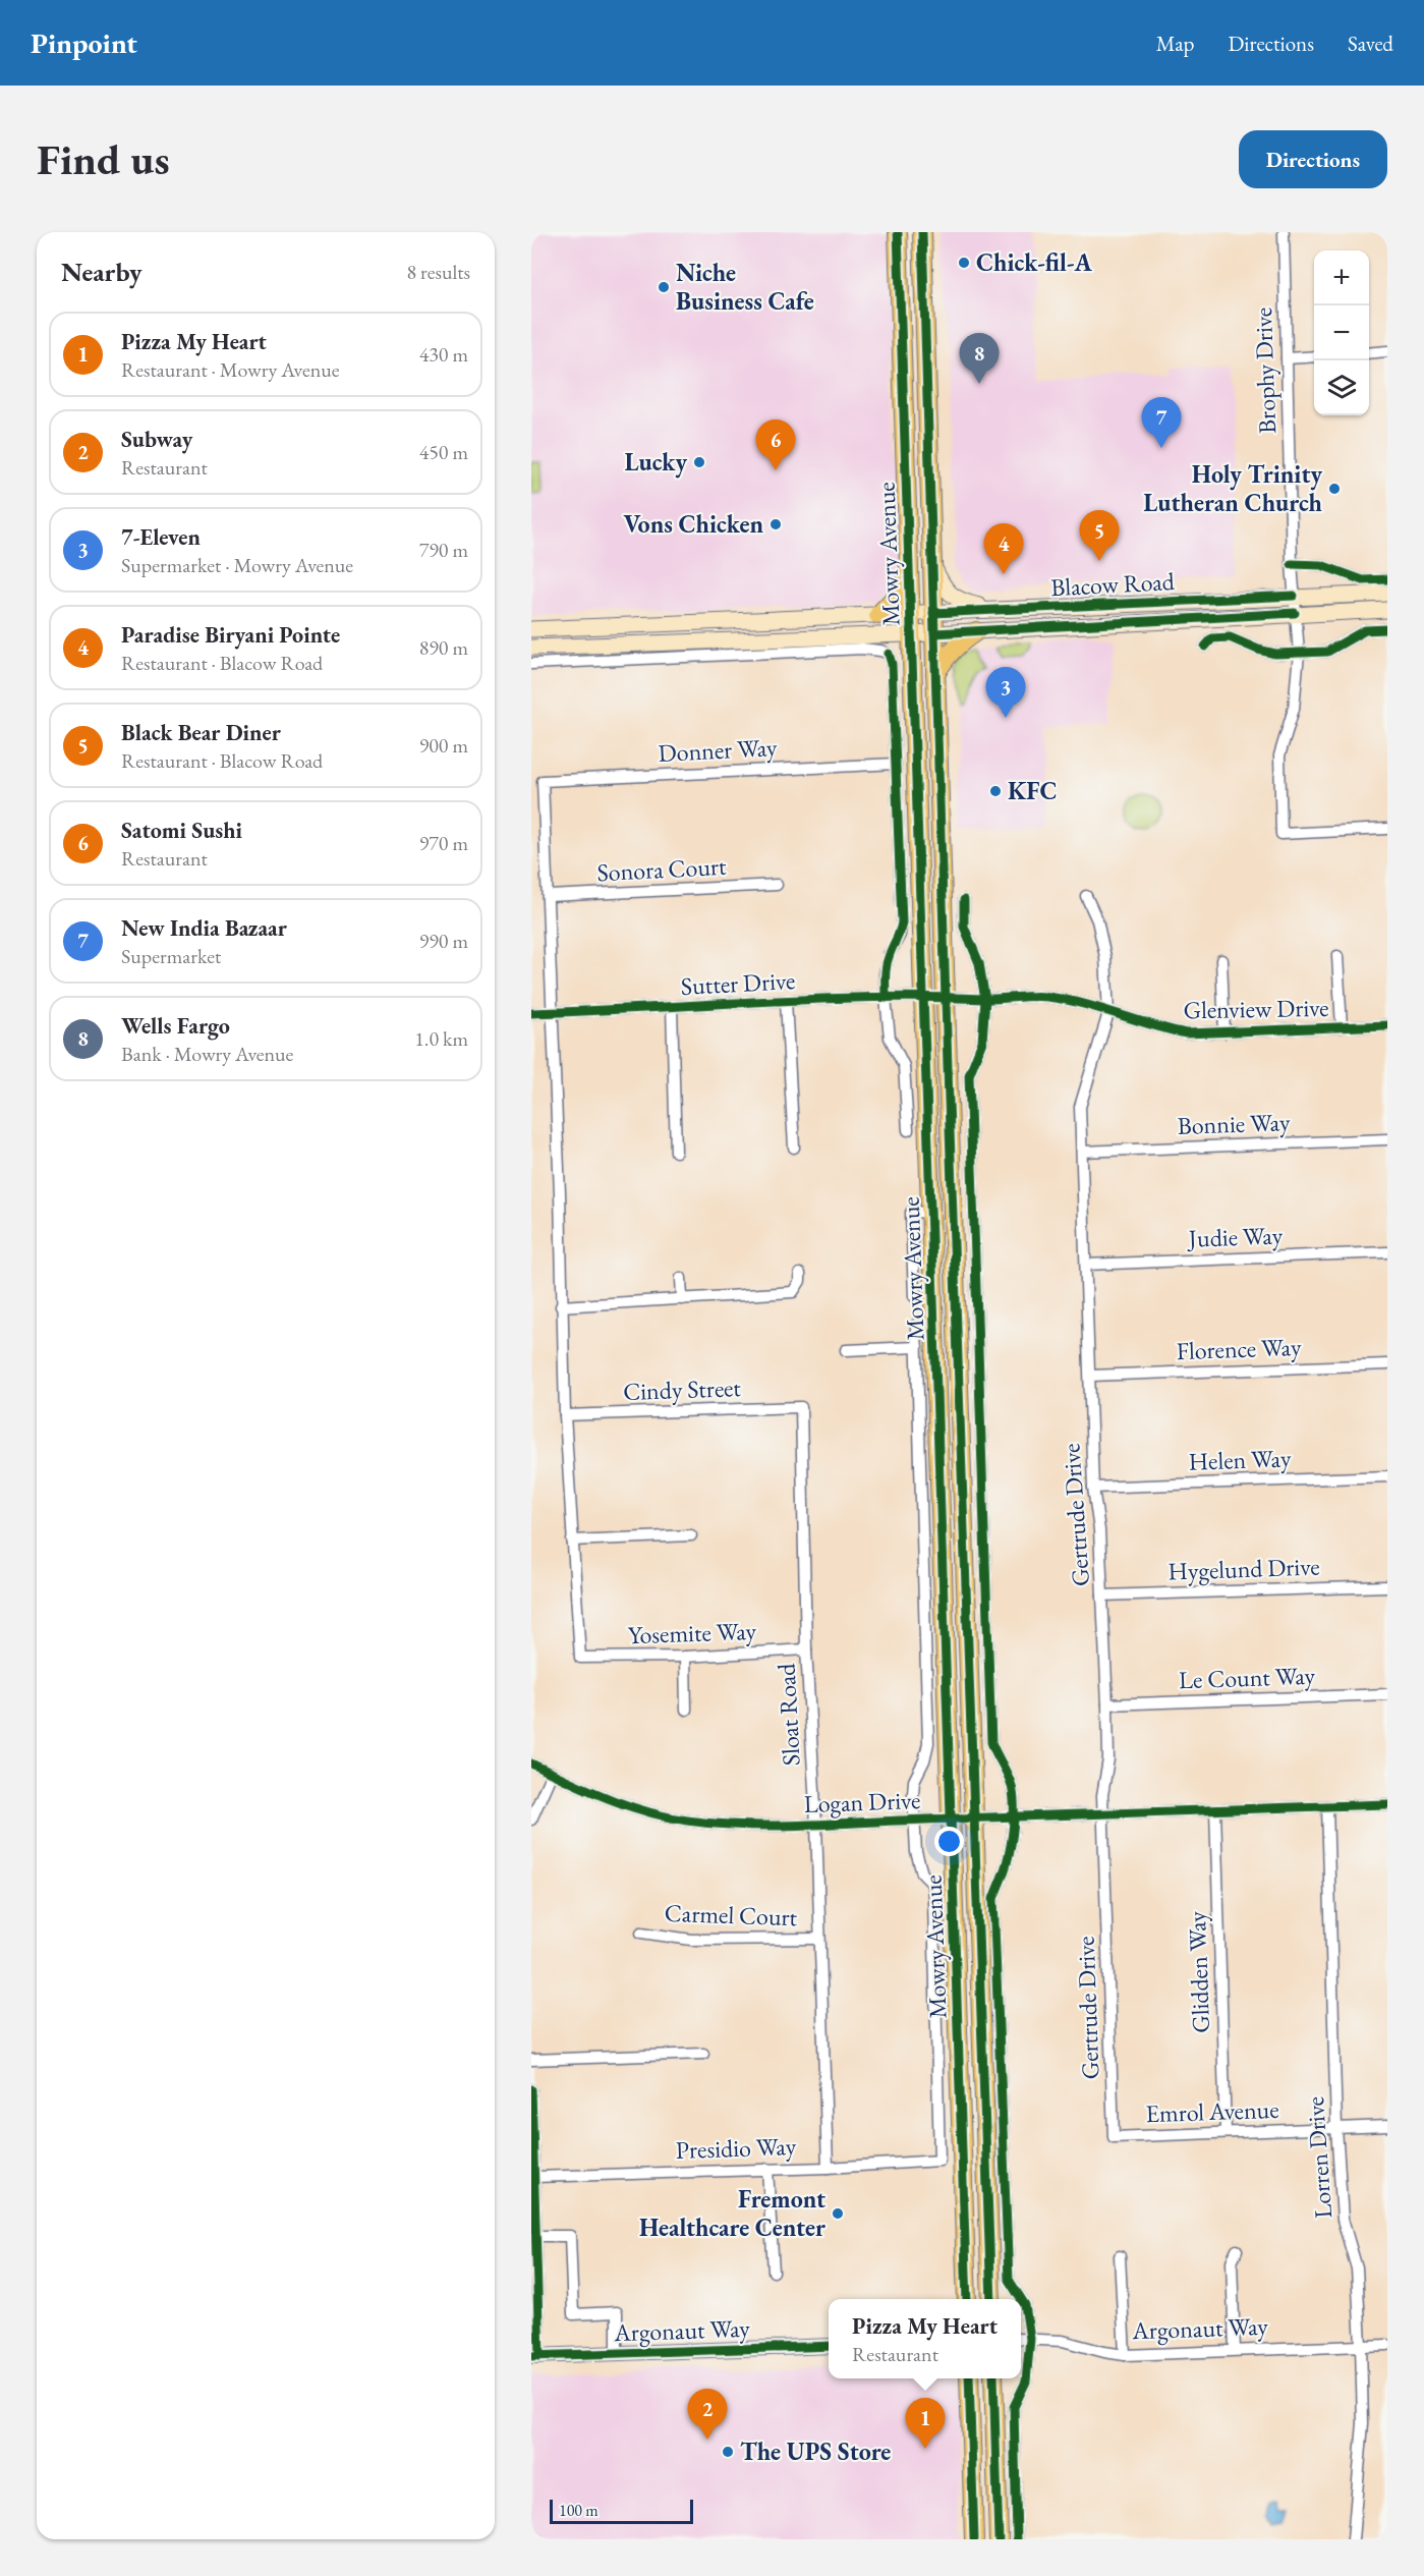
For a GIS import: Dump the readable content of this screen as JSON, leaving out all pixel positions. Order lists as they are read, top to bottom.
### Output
{
  "streets": {
    "main road": ["Mowry Avenue", "Blacow Road"],
    "street": [
      "Brophy Drive",
      "Donner Way",
      "Sonora Court",
      "Sutter Drive",
      "Glenview Drive",
      "Bonnie Way",
      "Judie Way",
      "Florence Way",
      "Cindy Street",
      "Helen Way",
      "Gertrude Drive",
      "Hygelund Drive",
      "Yosemite Way",
      "Le Count Way",
      "Sloat Road",
      "Logan Drive",
      "Carmel Court",
      "Glidden Way",
      "Emrol Avenue",
      "Presidio Way",
      "Lorren Drive",
      "Argonaut Way"
    ]
  },
  "crossings": [
    ["Brophy Drive", "Blacow Road"],
    ["Mowry Avenue", "Blacow Road"],
    ["Mowry Avenue", "Donner Way"],
    ["Mowry Avenue", "Sutter Drive"],
    ["Mowry Avenue", "Glenview Drive"],
    ["Mowry Avenue", "Logan Drive"],
    ["Mowry Avenue", "Presidio Way"],
    ["Donner Way", "Sonora Court"],
    ["Sutter Drive", "Glenview Drive"],
    ["Glenview Drive", "Gertrude Drive"],
    ["Bonnie Way", "Gertrude Drive"],
    ["Judie Way", "Gertrude Drive"],
    ["Florence Way", "Gertrude Drive"],
    ["Cindy Street", "Sloat Road"],
    ["Helen Way", "Gertrude Drive"],
    ["Gertrude Drive", "Hygelund Drive"],
    ["Gertrude Drive", "Le Count Way"],
    ["Gertrude Drive", "Logan Drive"],
    ["Gertrude Drive", "Emrol Avenue"],
    ["Yosemite Way", "Sloat Road"],
    ["Sloat Road", "Logan Drive"],
    ["Sloat Road", "Carmel Court"],
    ["Sloat Road", "Presidio Way"],
    ["Logan Drive", "Glidden Way"],
    ["Logan Drive", "Lorren Drive"],
    ["Glidden Way", "Emrol Avenue"],
    ["Emrol Avenue", "Lorren Drive"],
    ["Lorren Drive", "Argonaut Way"]
  ],
  "places": [
    "Chick-fil-A",
    "Niche Business Cafe",
    "Lucky",
    "Holy Trinity Lutheran Church",
    "Vons Chicken",
    "KFC",
    "Fremont Healthcare Center",
    "The UPS Store"
  ],
  "scale_bar": "100 m",
  "page": {
    "header": "Pinpoint",
    "nav": ["Map", "Directions", "Saved"],
    "buttons": "Directions",
    "title": "Find us",
    "heading": ["Nearby", "8 results"],
    "map_buttons": ["+", "−"],
    "list": [
      {
        "mark": "1",
        "name": "Pizza My Heart",
        "note": "Restaurant · Mowry Avenue",
        "value": "430 m"
      },
      {
        "mark": "2",
        "name": "Subway",
        "note": "Restaurant",
        "value": "450 m"
      },
      {
        "mark": "3",
        "name": "7-Eleven",
        "note": "Supermarket · Mowry Avenue",
        "value": "790 m"
      },
      {
        "mark": "4",
        "name": "Paradise Biryani Pointe",
        "note": "Restaurant · Blacow Road",
        "value": "890 m"
      },
      {
        "mark": "5",
        "name": "Black Bear Diner",
        "note": "Restaurant · Blacow Road",
        "value": "900 m"
      },
      {
        "mark": "6",
        "name": "Satomi Sushi",
        "note": "Restaurant",
        "value": "970 m"
      },
      {
        "mark": "7",
        "name": "New India Bazaar",
        "note": "Supermarket",
        "value": "990 m"
      },
      {
        "mark": "8",
        "name": "Wells Fargo",
        "note": "Bank · Mowry Avenue",
        "value": "1.0 km"
      }
    ],
    "pins": [
      "8",
      "7",
      "6",
      "5",
      "4",
      "3",
      "2",
      "1"
    ],
    "popup": ["Pizza My Heart", "Restaurant"],
    "scale": "100 m"
  }
}
